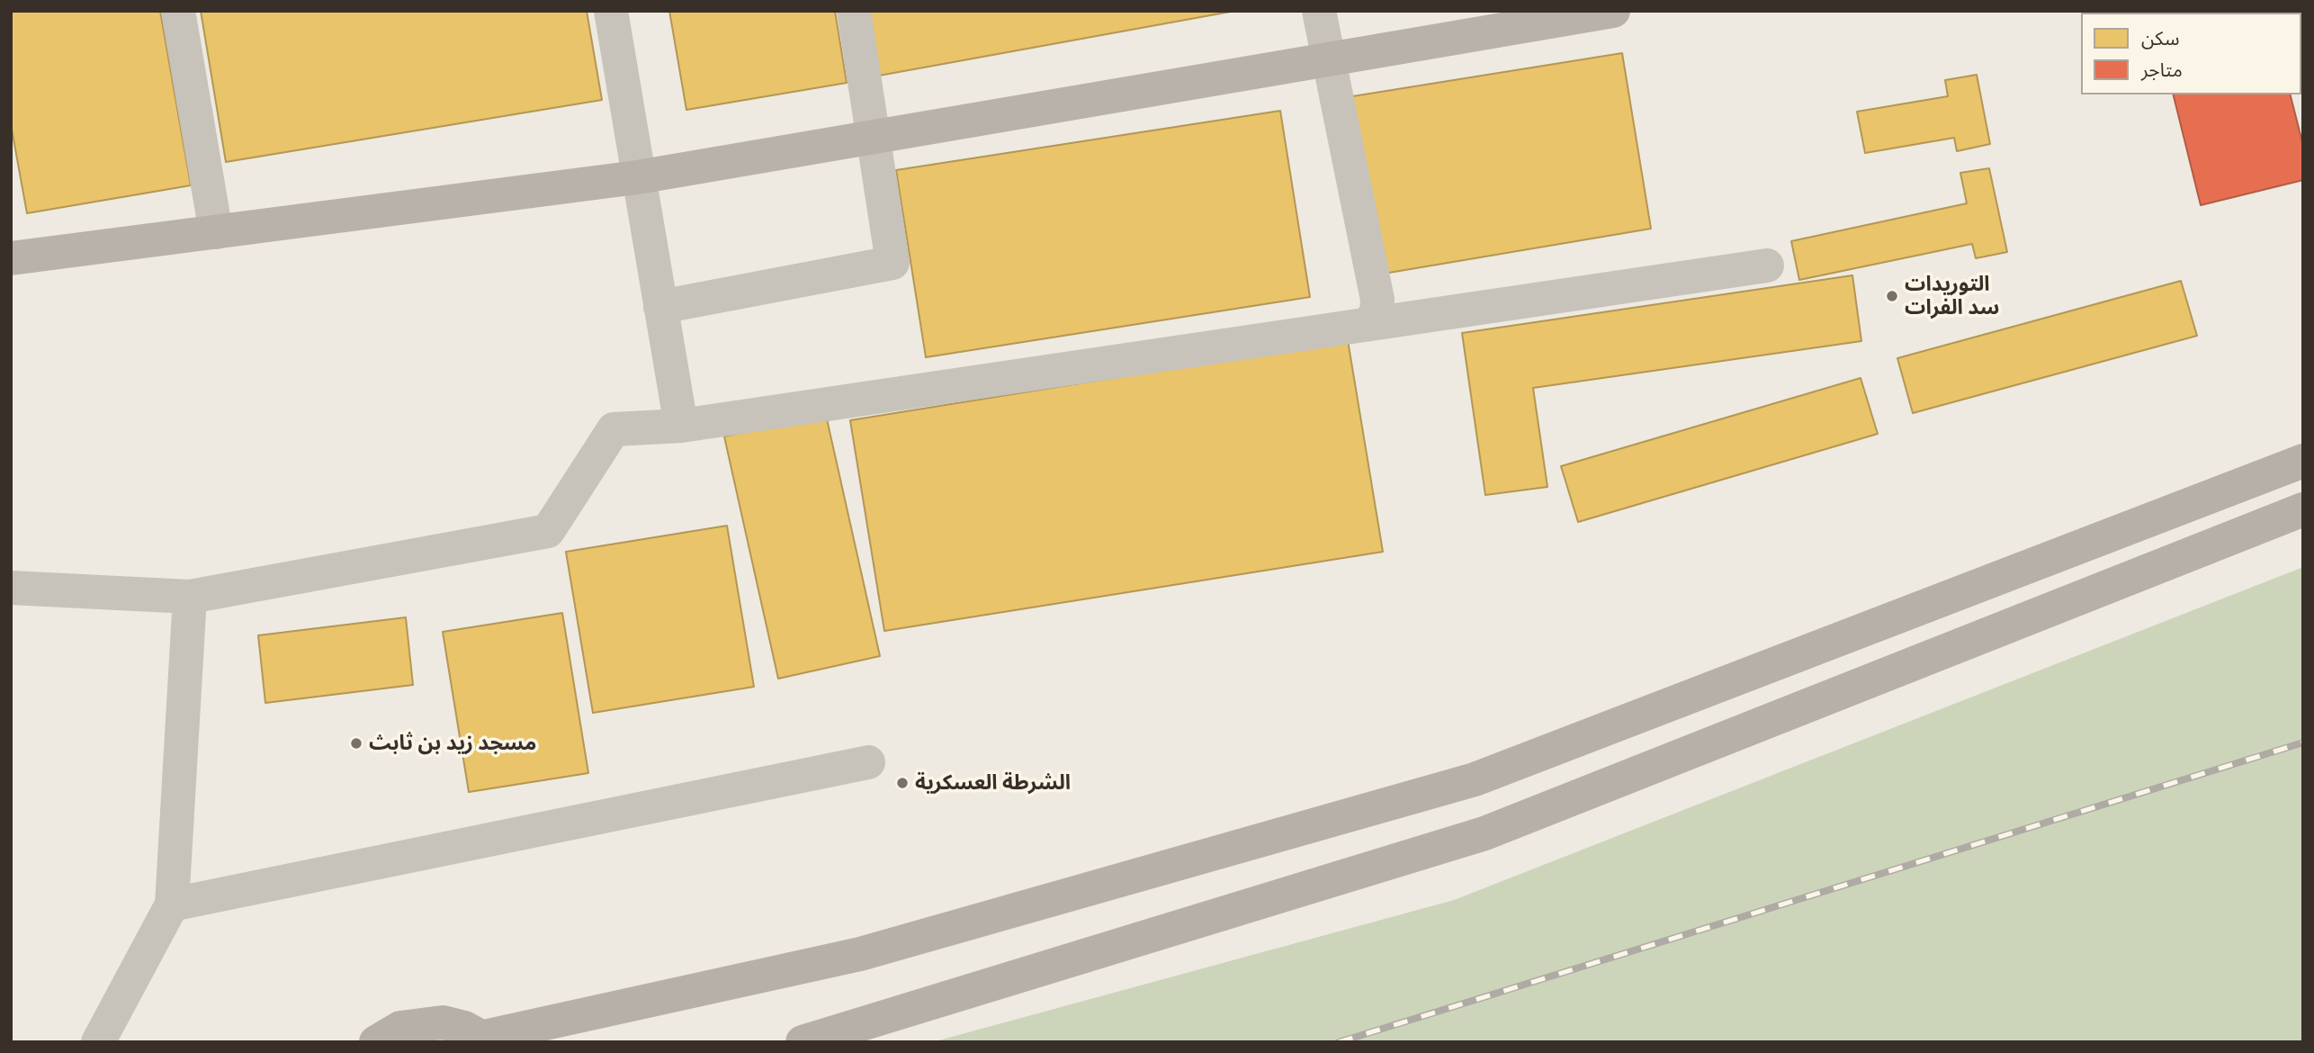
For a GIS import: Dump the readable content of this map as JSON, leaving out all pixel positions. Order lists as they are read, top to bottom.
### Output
{
  "places": ["التوريدات سد الفرات", "مسجد زيد بن ثابث", "الشرطة العسكرية"],
  "legend": ["سكن", "متاجر"]
}
